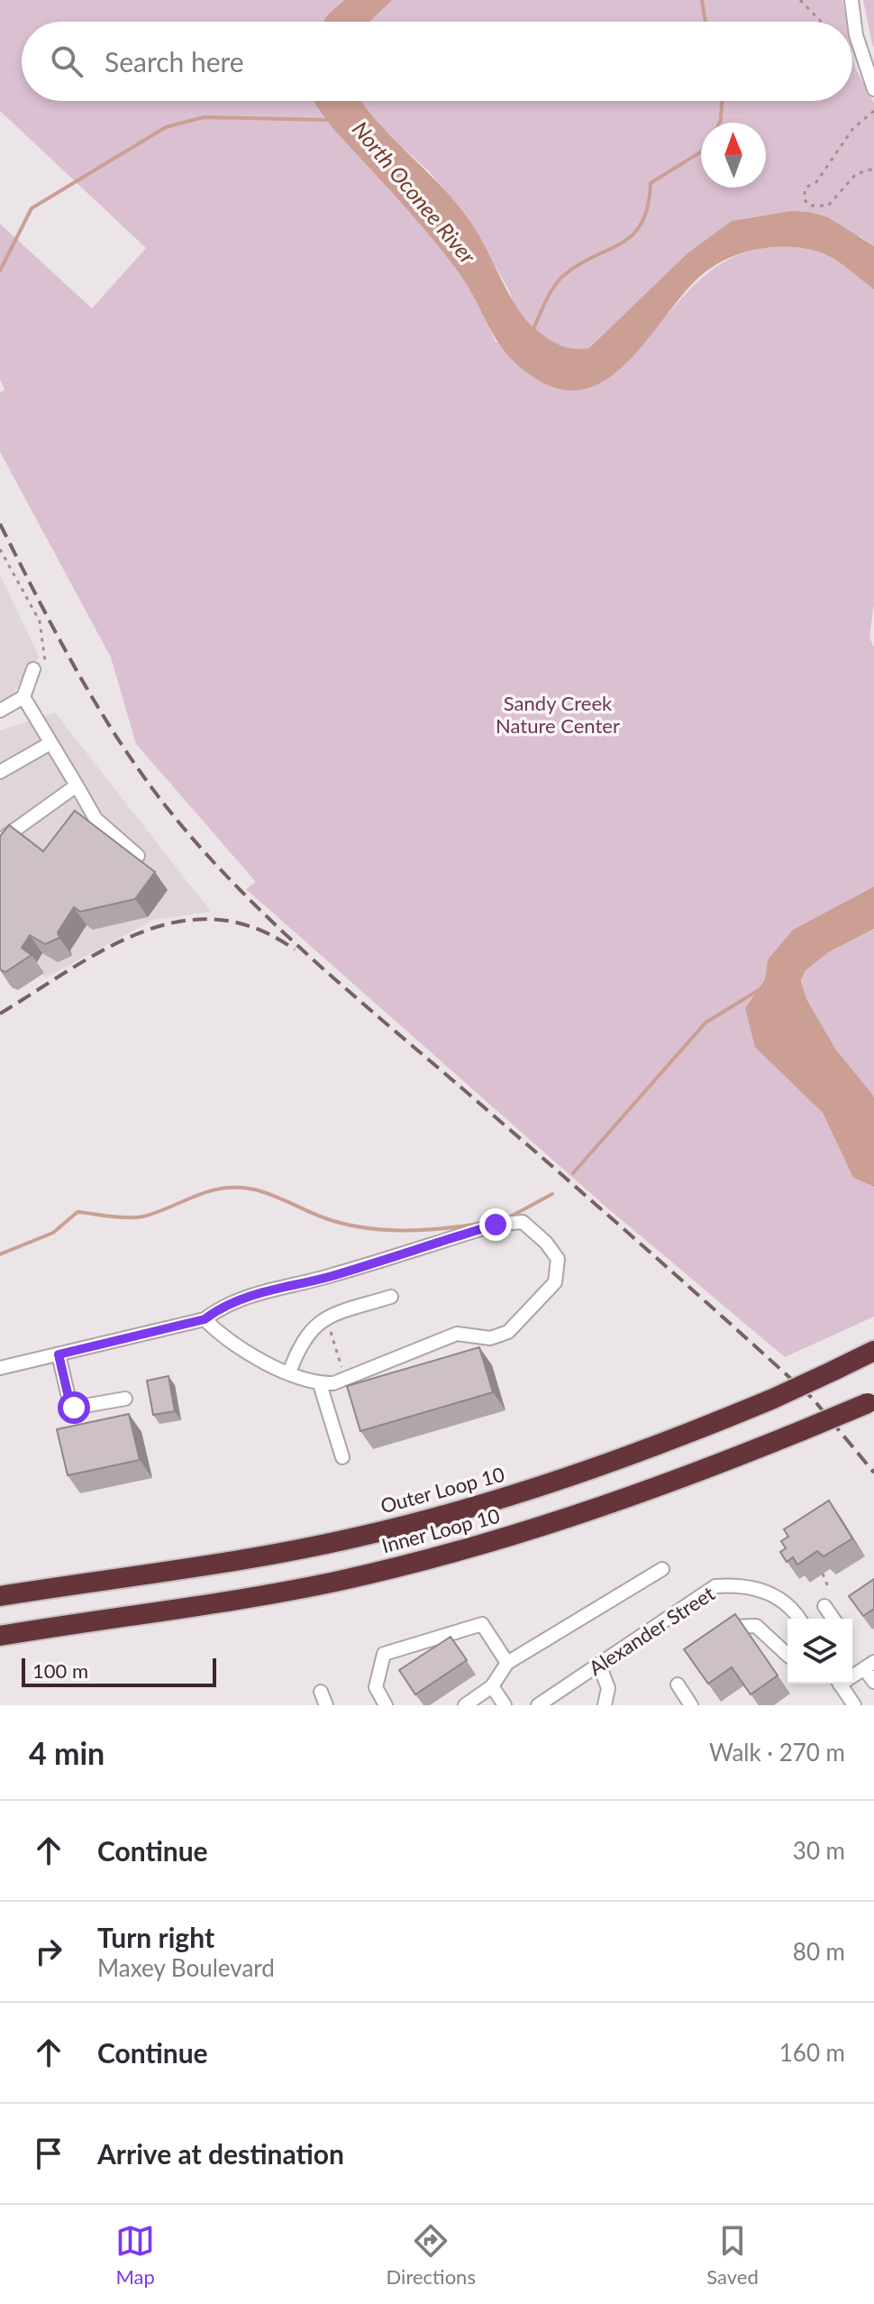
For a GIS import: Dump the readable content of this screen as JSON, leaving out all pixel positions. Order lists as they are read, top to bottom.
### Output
{
  "streets": {
    "highway": ["Outer Loop 10", "Inner Loop 10"],
    "street": ["Alexander Street"]
  },
  "water": ["North Oconee River"],
  "parks": ["Sandy Creek Nature Center"],
  "scale_bar": "100 m",
  "north": "top",
  "page": {
    "search": "Search here",
    "scale": "100 m",
    "heading": ["4 min", "Walk · 270 m"],
    "list": [
      ["Continue", "30 m"],
      ["Turn right", "Maxey Boulevard", "80 m"],
      ["Continue", "160 m"],
      "Arrive at destination"
    ],
    "nav": ["Map", "Directions", "Saved"]
  }
}
